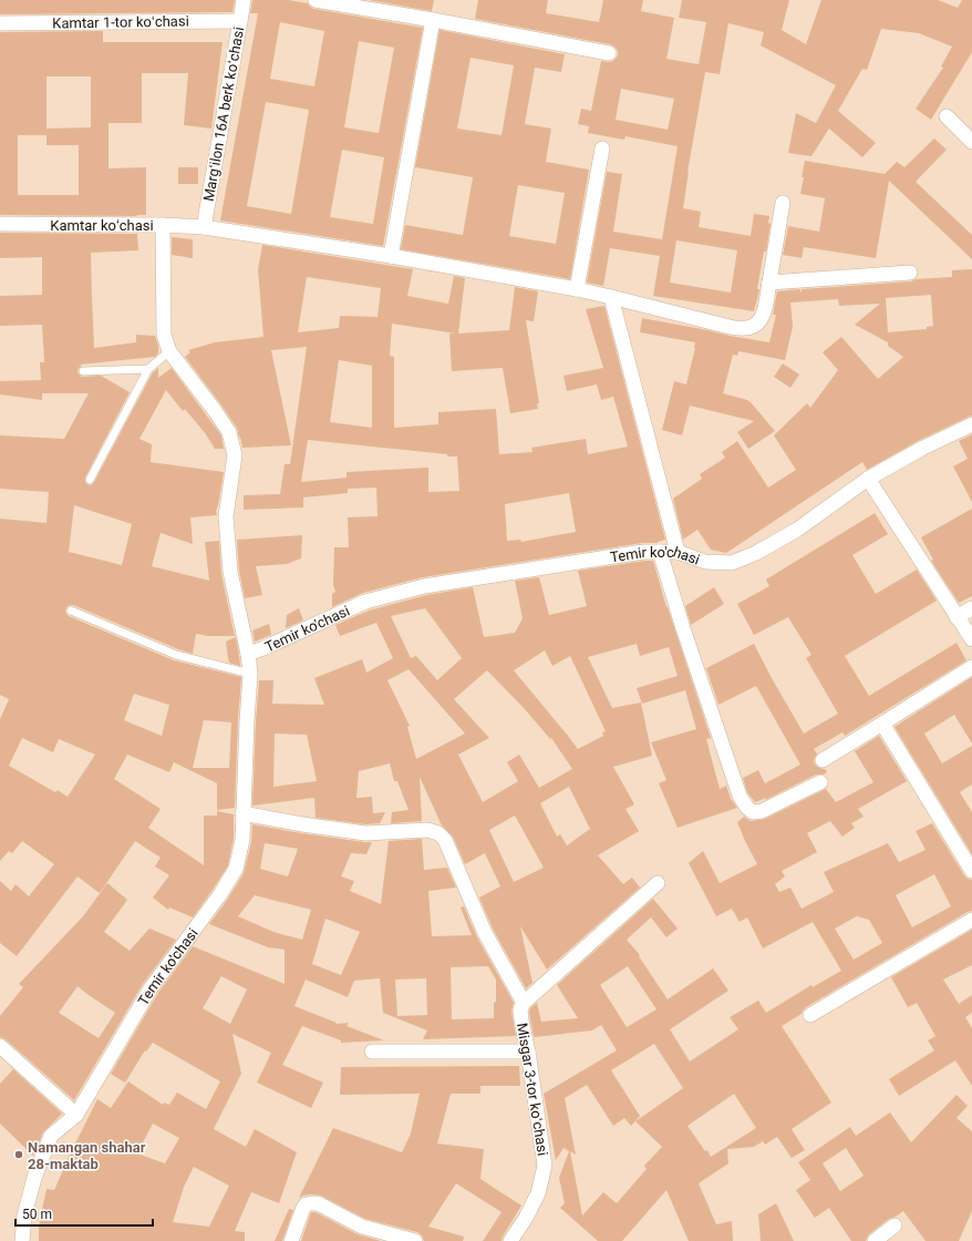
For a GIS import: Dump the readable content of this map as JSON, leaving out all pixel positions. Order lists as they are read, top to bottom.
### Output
{
  "streets": {
    "street": [
      "Kamtar 1-tor koʻchasi",
      "Margʻilon 16А berk koʻchasi",
      "Kamtar koʻchasi",
      "Temir ko'chasi",
      "Misgar 3-tor koʻchasi"
    ]
  },
  "crossings": [
    ["Kamtar 1-tor koʻchasi", "Margʻilon 16А berk koʻchasi"],
    ["Margʻilon 16А berk koʻchasi", "Kamtar koʻchasi"]
  ],
  "places": ["Namangan shahar 28-maktab"],
  "scale_bar": "50 m"
}
